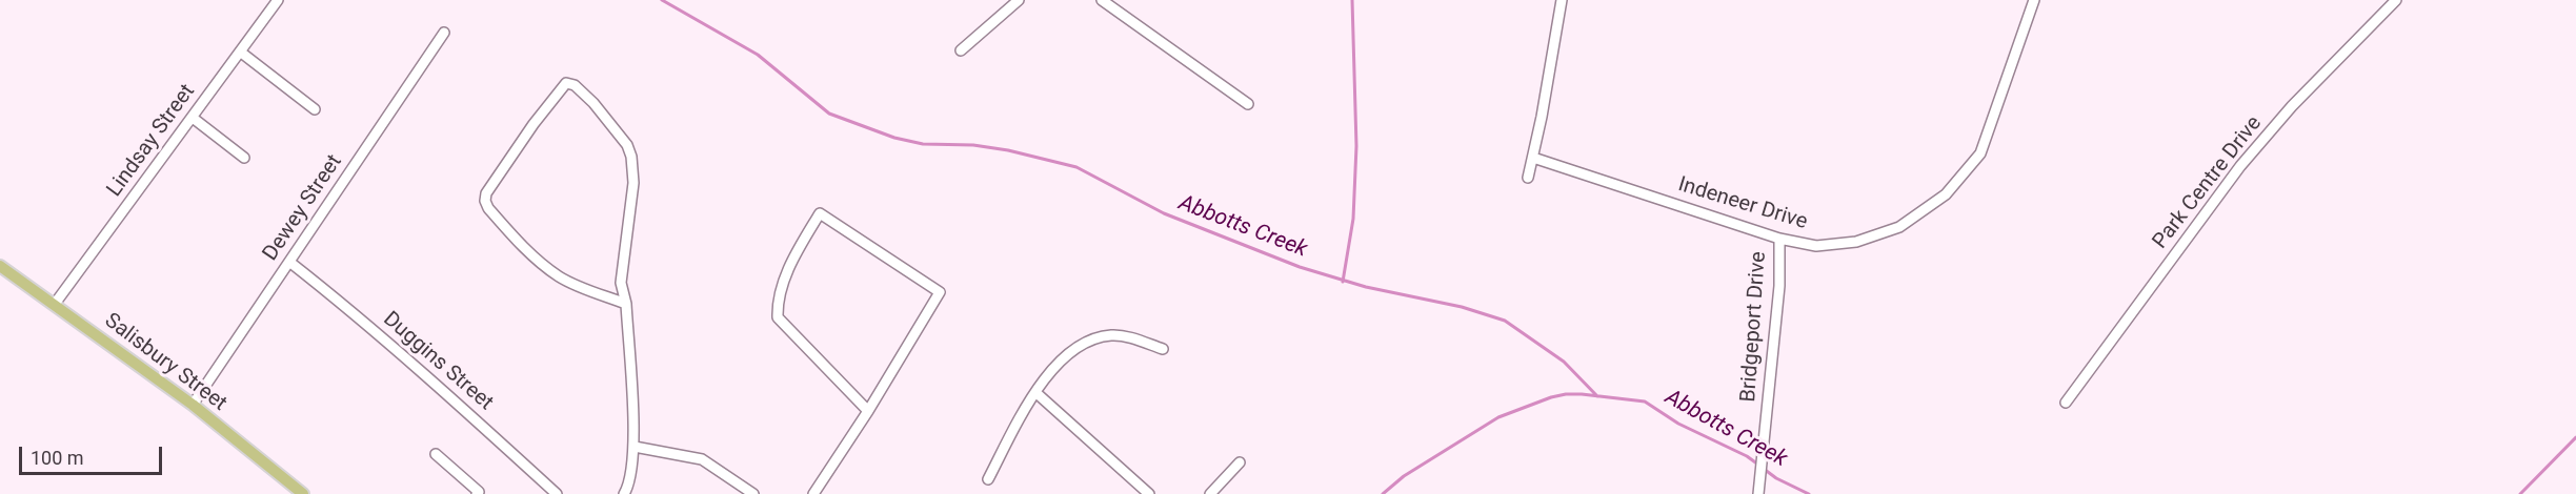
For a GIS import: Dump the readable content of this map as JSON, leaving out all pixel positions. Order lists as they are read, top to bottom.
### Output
{
  "streets": {
    "main road": ["Salisbury Street"],
    "street": [
      "Lindsay Street",
      "Park Centre Drive",
      "Indeneer Drive",
      "Dewey Street",
      "Bridgeport Drive",
      "Duggins Street"
    ]
  },
  "crossings": [
    ["Lindsay Street", "Salisbury Street"],
    ["Indeneer Drive", "Bridgeport Drive"],
    ["Dewey Street", "Duggins Street"],
    ["Dewey Street", "Salisbury Street"]
  ],
  "water": ["Abbotts Creek"],
  "scale_bar": "100 m"
}
